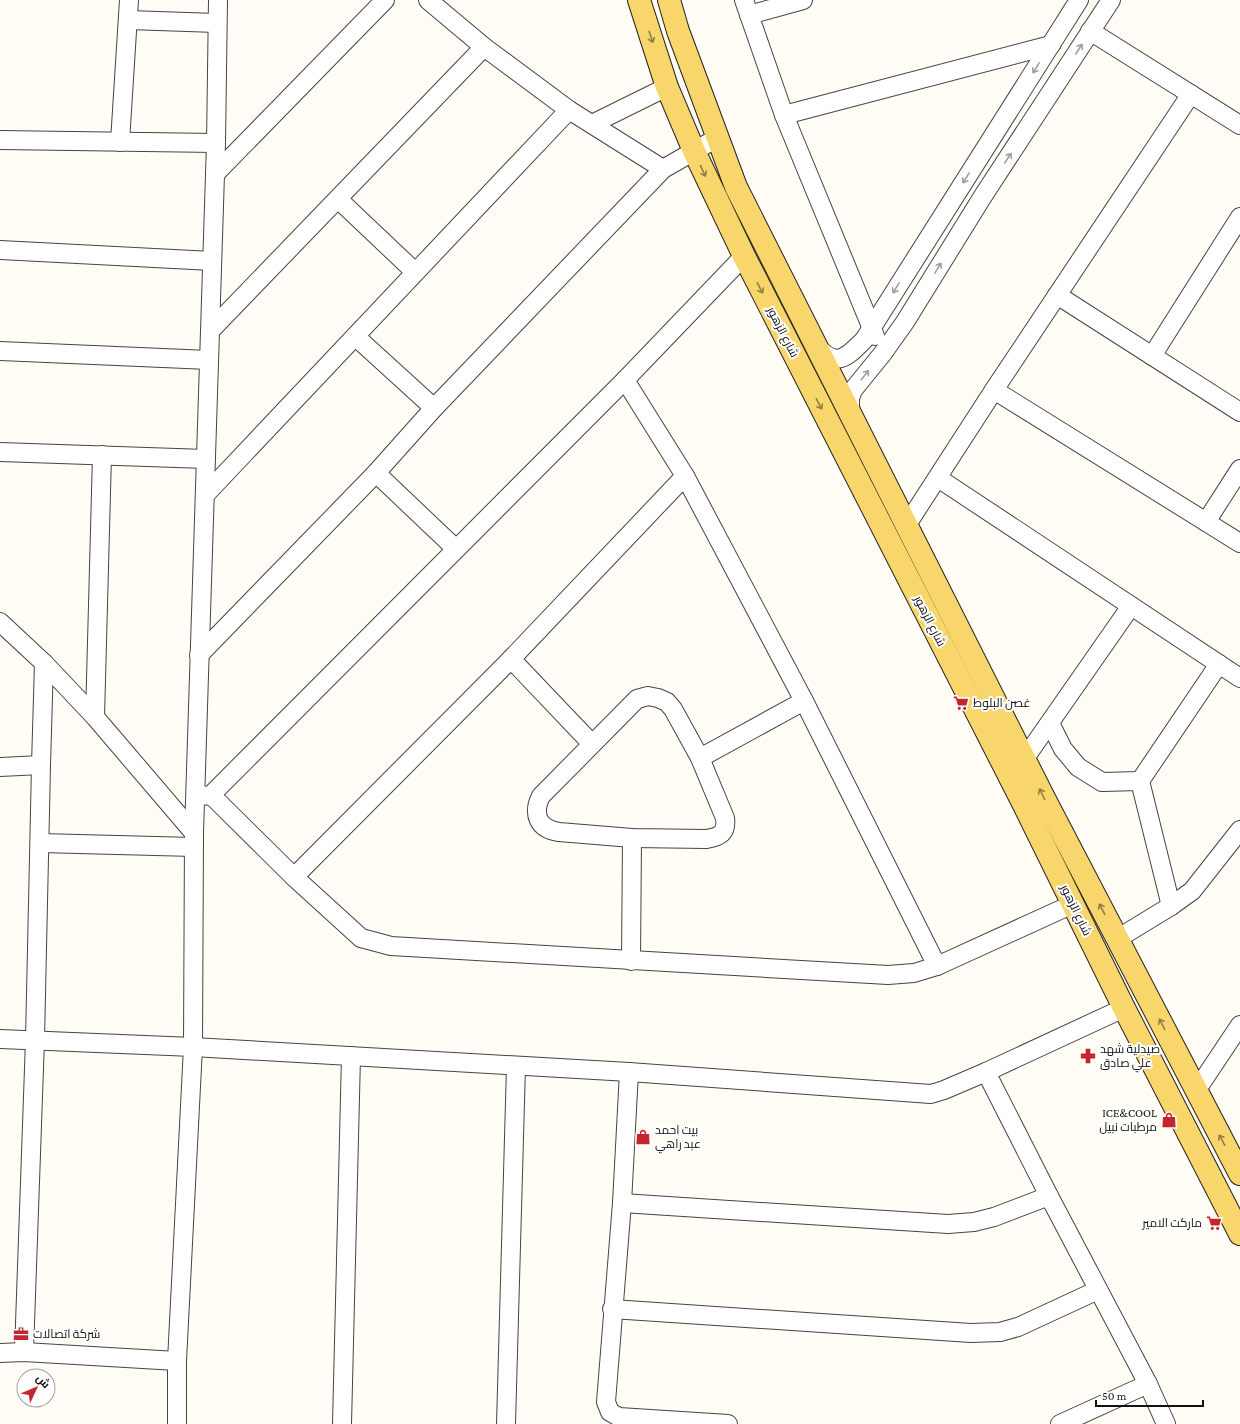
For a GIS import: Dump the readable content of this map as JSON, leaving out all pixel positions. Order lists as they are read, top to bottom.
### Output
{
  "streets": {
    "main road": ["شارع الزهور"]
  },
  "places": {
    "supermarket": ["غصن البلوط", "ماركت الامير"],
    "pharmacy": ["صيدلية شهد علي صادق"],
    "shop": ["ICE&COOL مرطبات نبيل", "بيت احمد عبد راهي"],
    "office": ["شركة اتصالات"]
  },
  "scale_bar": "50 m",
  "north": "top right"
}
